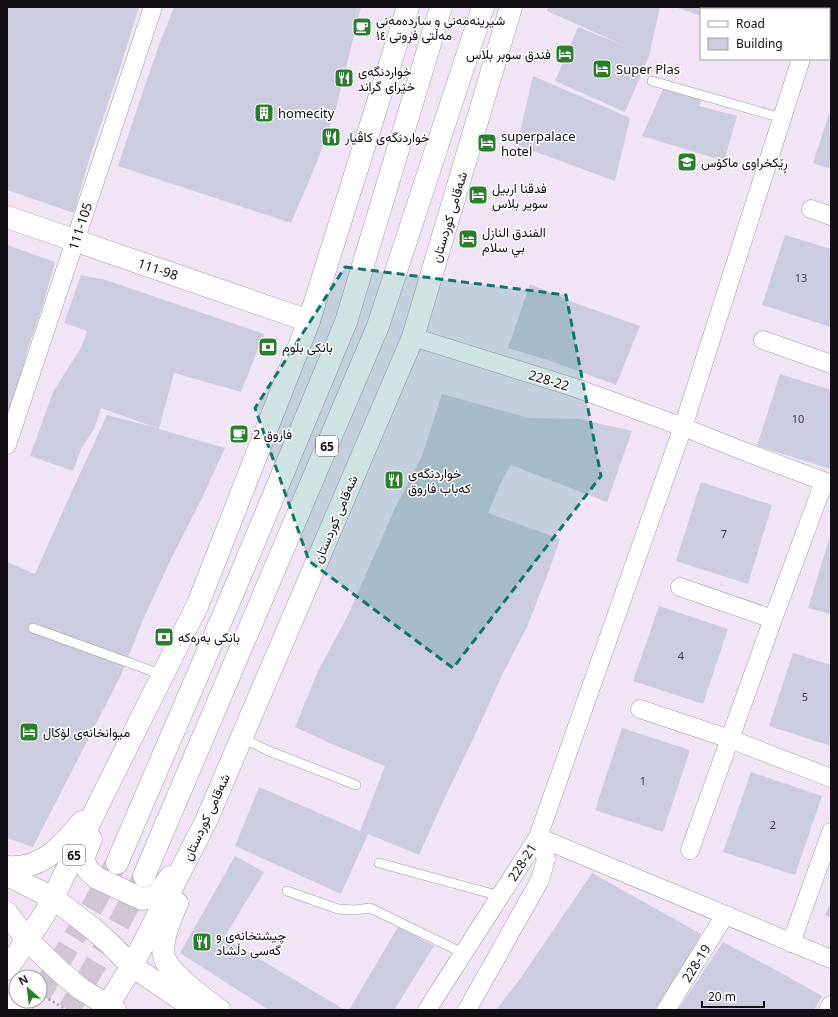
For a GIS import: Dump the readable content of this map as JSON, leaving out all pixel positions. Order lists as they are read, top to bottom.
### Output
{
  "streets": {
    "main road": ["شەقامی کوردستان", "111-98", "65"],
    "street": [
      "111-105",
      "228-22",
      "228-21",
      "228-19"
    ]
  },
  "crossings": [
    ["شەقامی کوردستان", "228-22"],
    ["111-105", "111-98"],
    ["111-98", "65"]
  ],
  "places": {
    "cafe": ["شیرینەمەنی و ساردەمەنی مەڵتی فروتی ١٤", "فاروق 2"],
    "hotel": [
      "فندق سوبر بلاس",
      "Super Plas",
      "superpalace hotel",
      "فدقنا اربيل سوير بلاس",
      "الفندق النازل بي سلام",
      "میوانخانەی لۆکال"
    ],
    "restaurant": [
      "خواردنگەی خێرای گراند",
      "خواردنگەی کاڤیار",
      "خواردنگەی کەباب فاروق",
      "چیشتخانەی و گەسی دڵشاد"
    ],
    "building": ["homecity"],
    "school or university": ["ڕێکخراوی ماکۆس"],
    "bank": ["بانکی بلوم", "بانکی بەرەکە"]
  },
  "house_numbers": [
    "13",
    "10",
    "7",
    "4",
    "5",
    "1",
    "2"
  ],
  "legend": ["Road", "Building"],
  "scale_bar": "20 m",
  "north": "top left"
}
